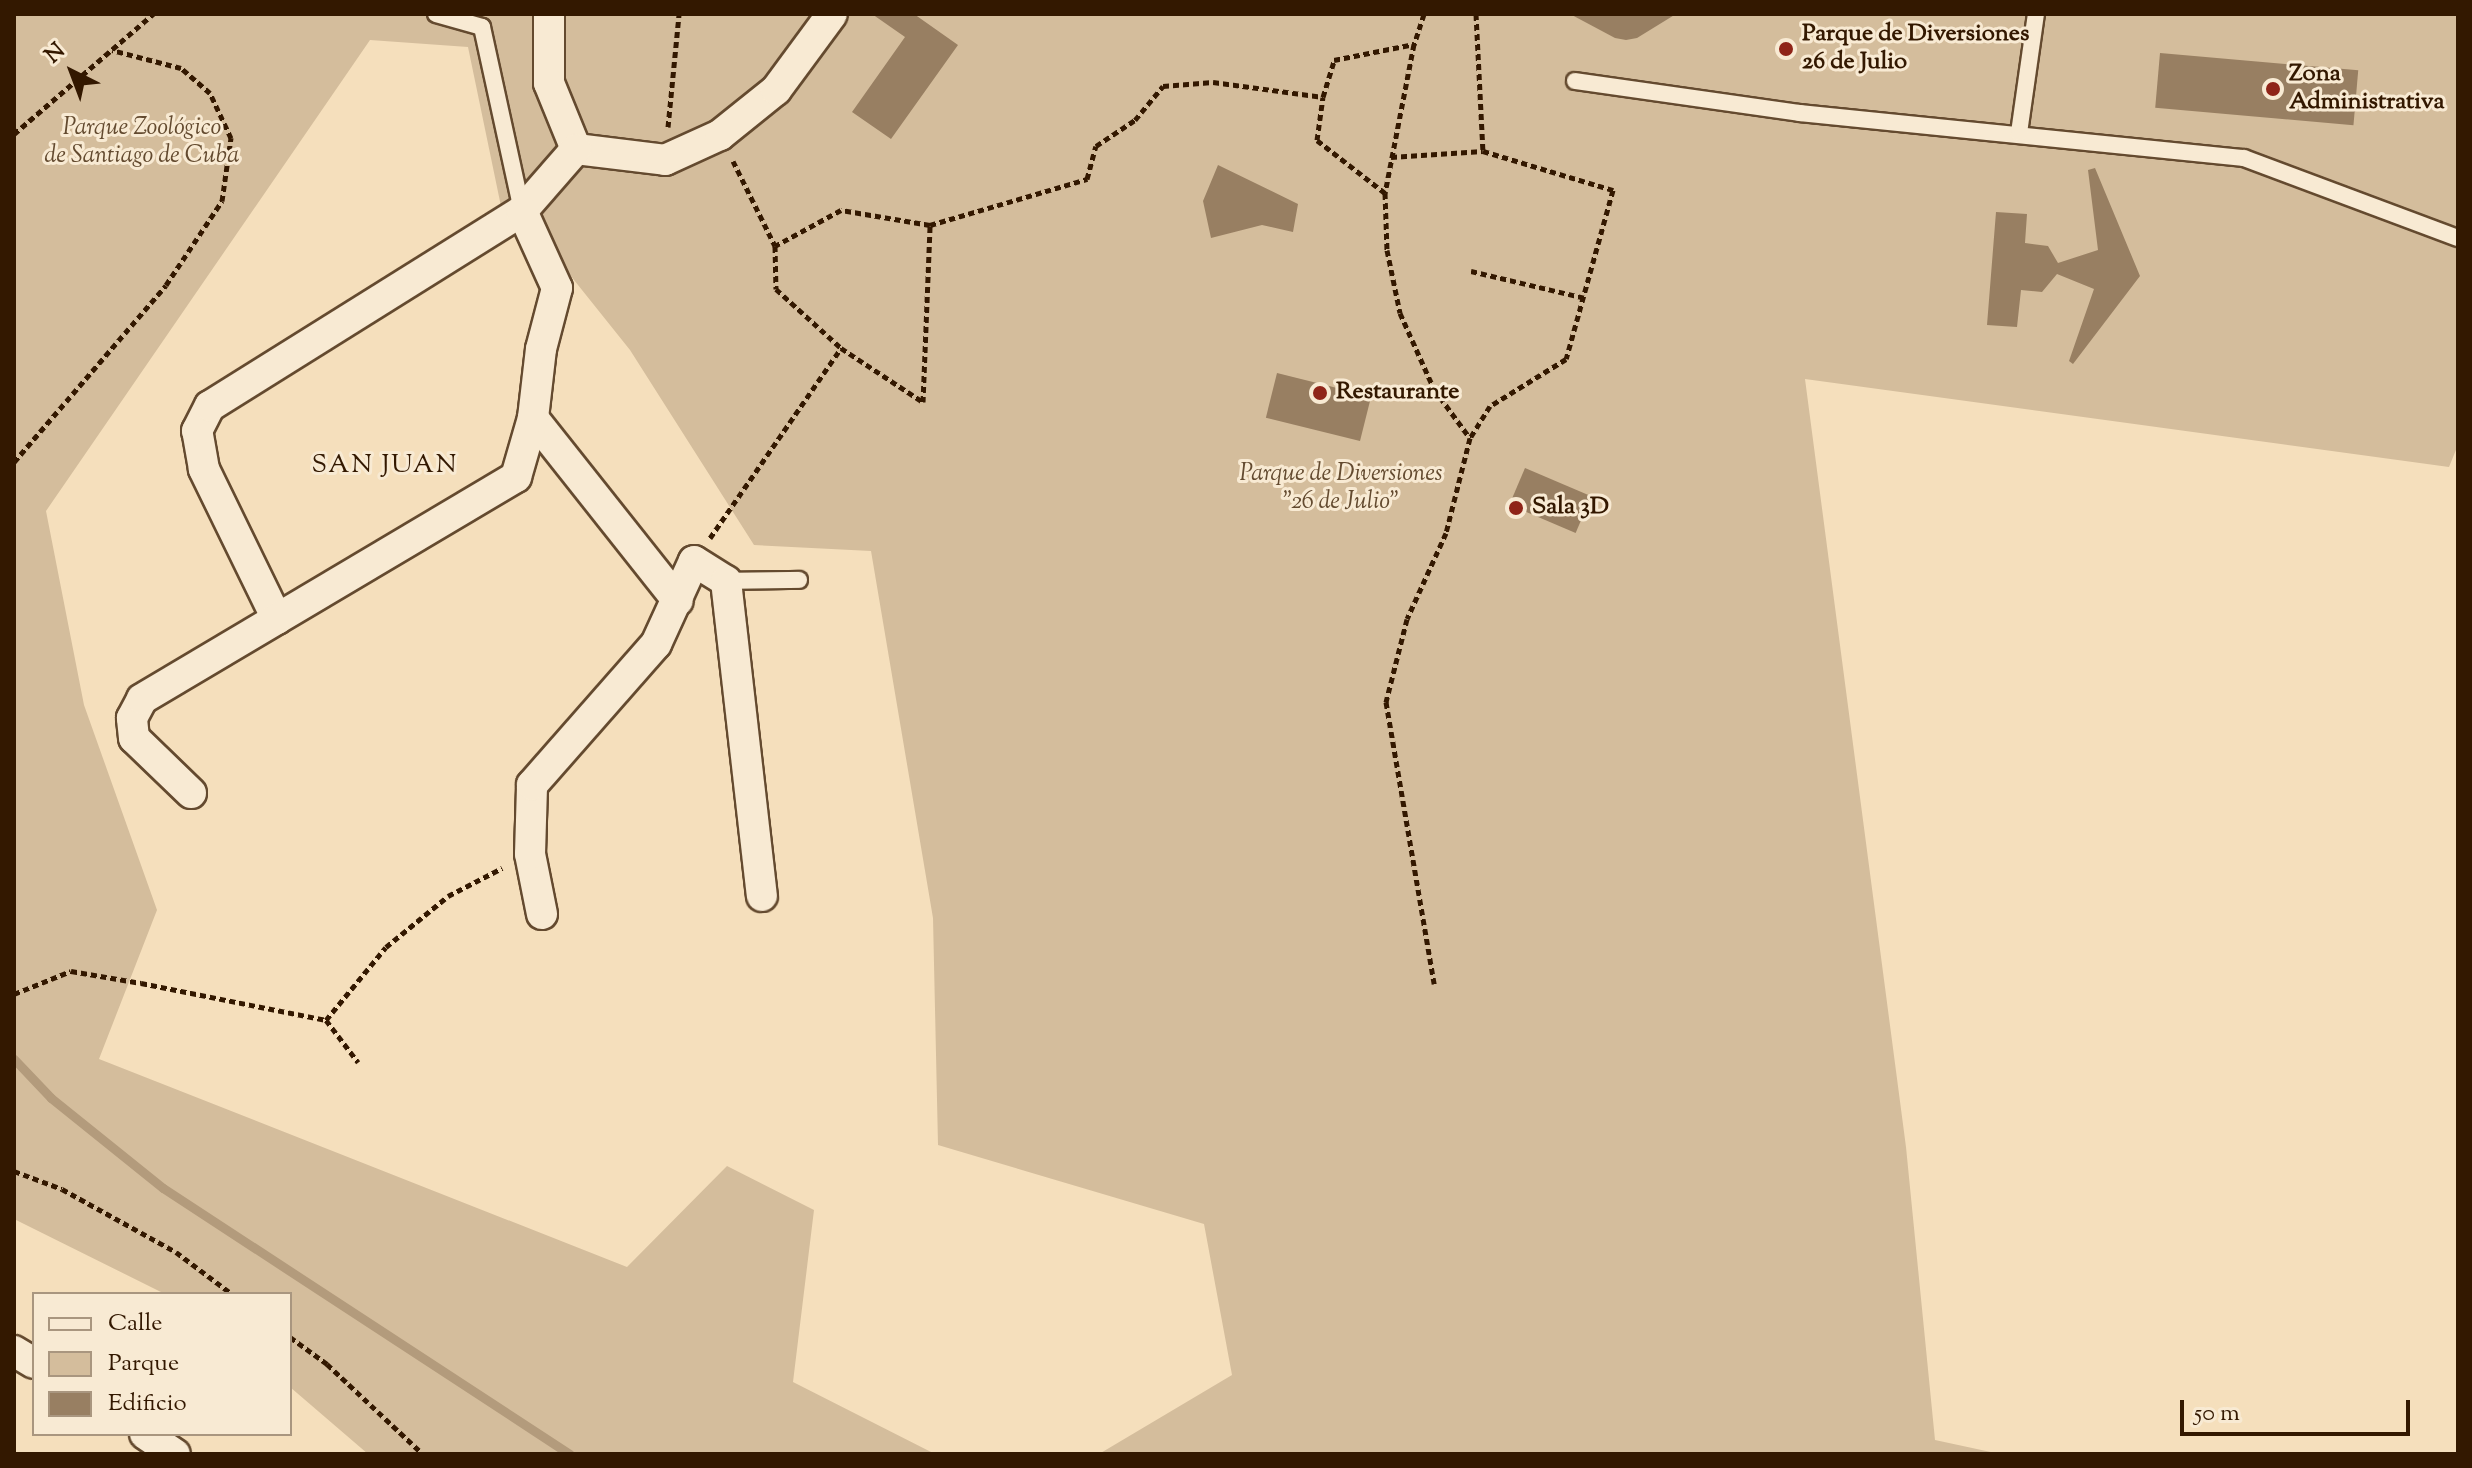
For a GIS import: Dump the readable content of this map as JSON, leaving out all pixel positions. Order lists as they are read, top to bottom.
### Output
{
  "districts": ["SAN JUAN"],
  "parks": ["Parque Zoológico de Santiago de Cuba", "Parque de Diversiones \"26 de Julio\""],
  "places": [
    "Parque de Diversiones 26 de Julio",
    "Zona Administrativa",
    "Restaurante",
    "Sala 3D"
  ],
  "legend": ["Calle", "Parque", "Edificio"],
  "scale_bar": "50 m",
  "north": "top left"
}
